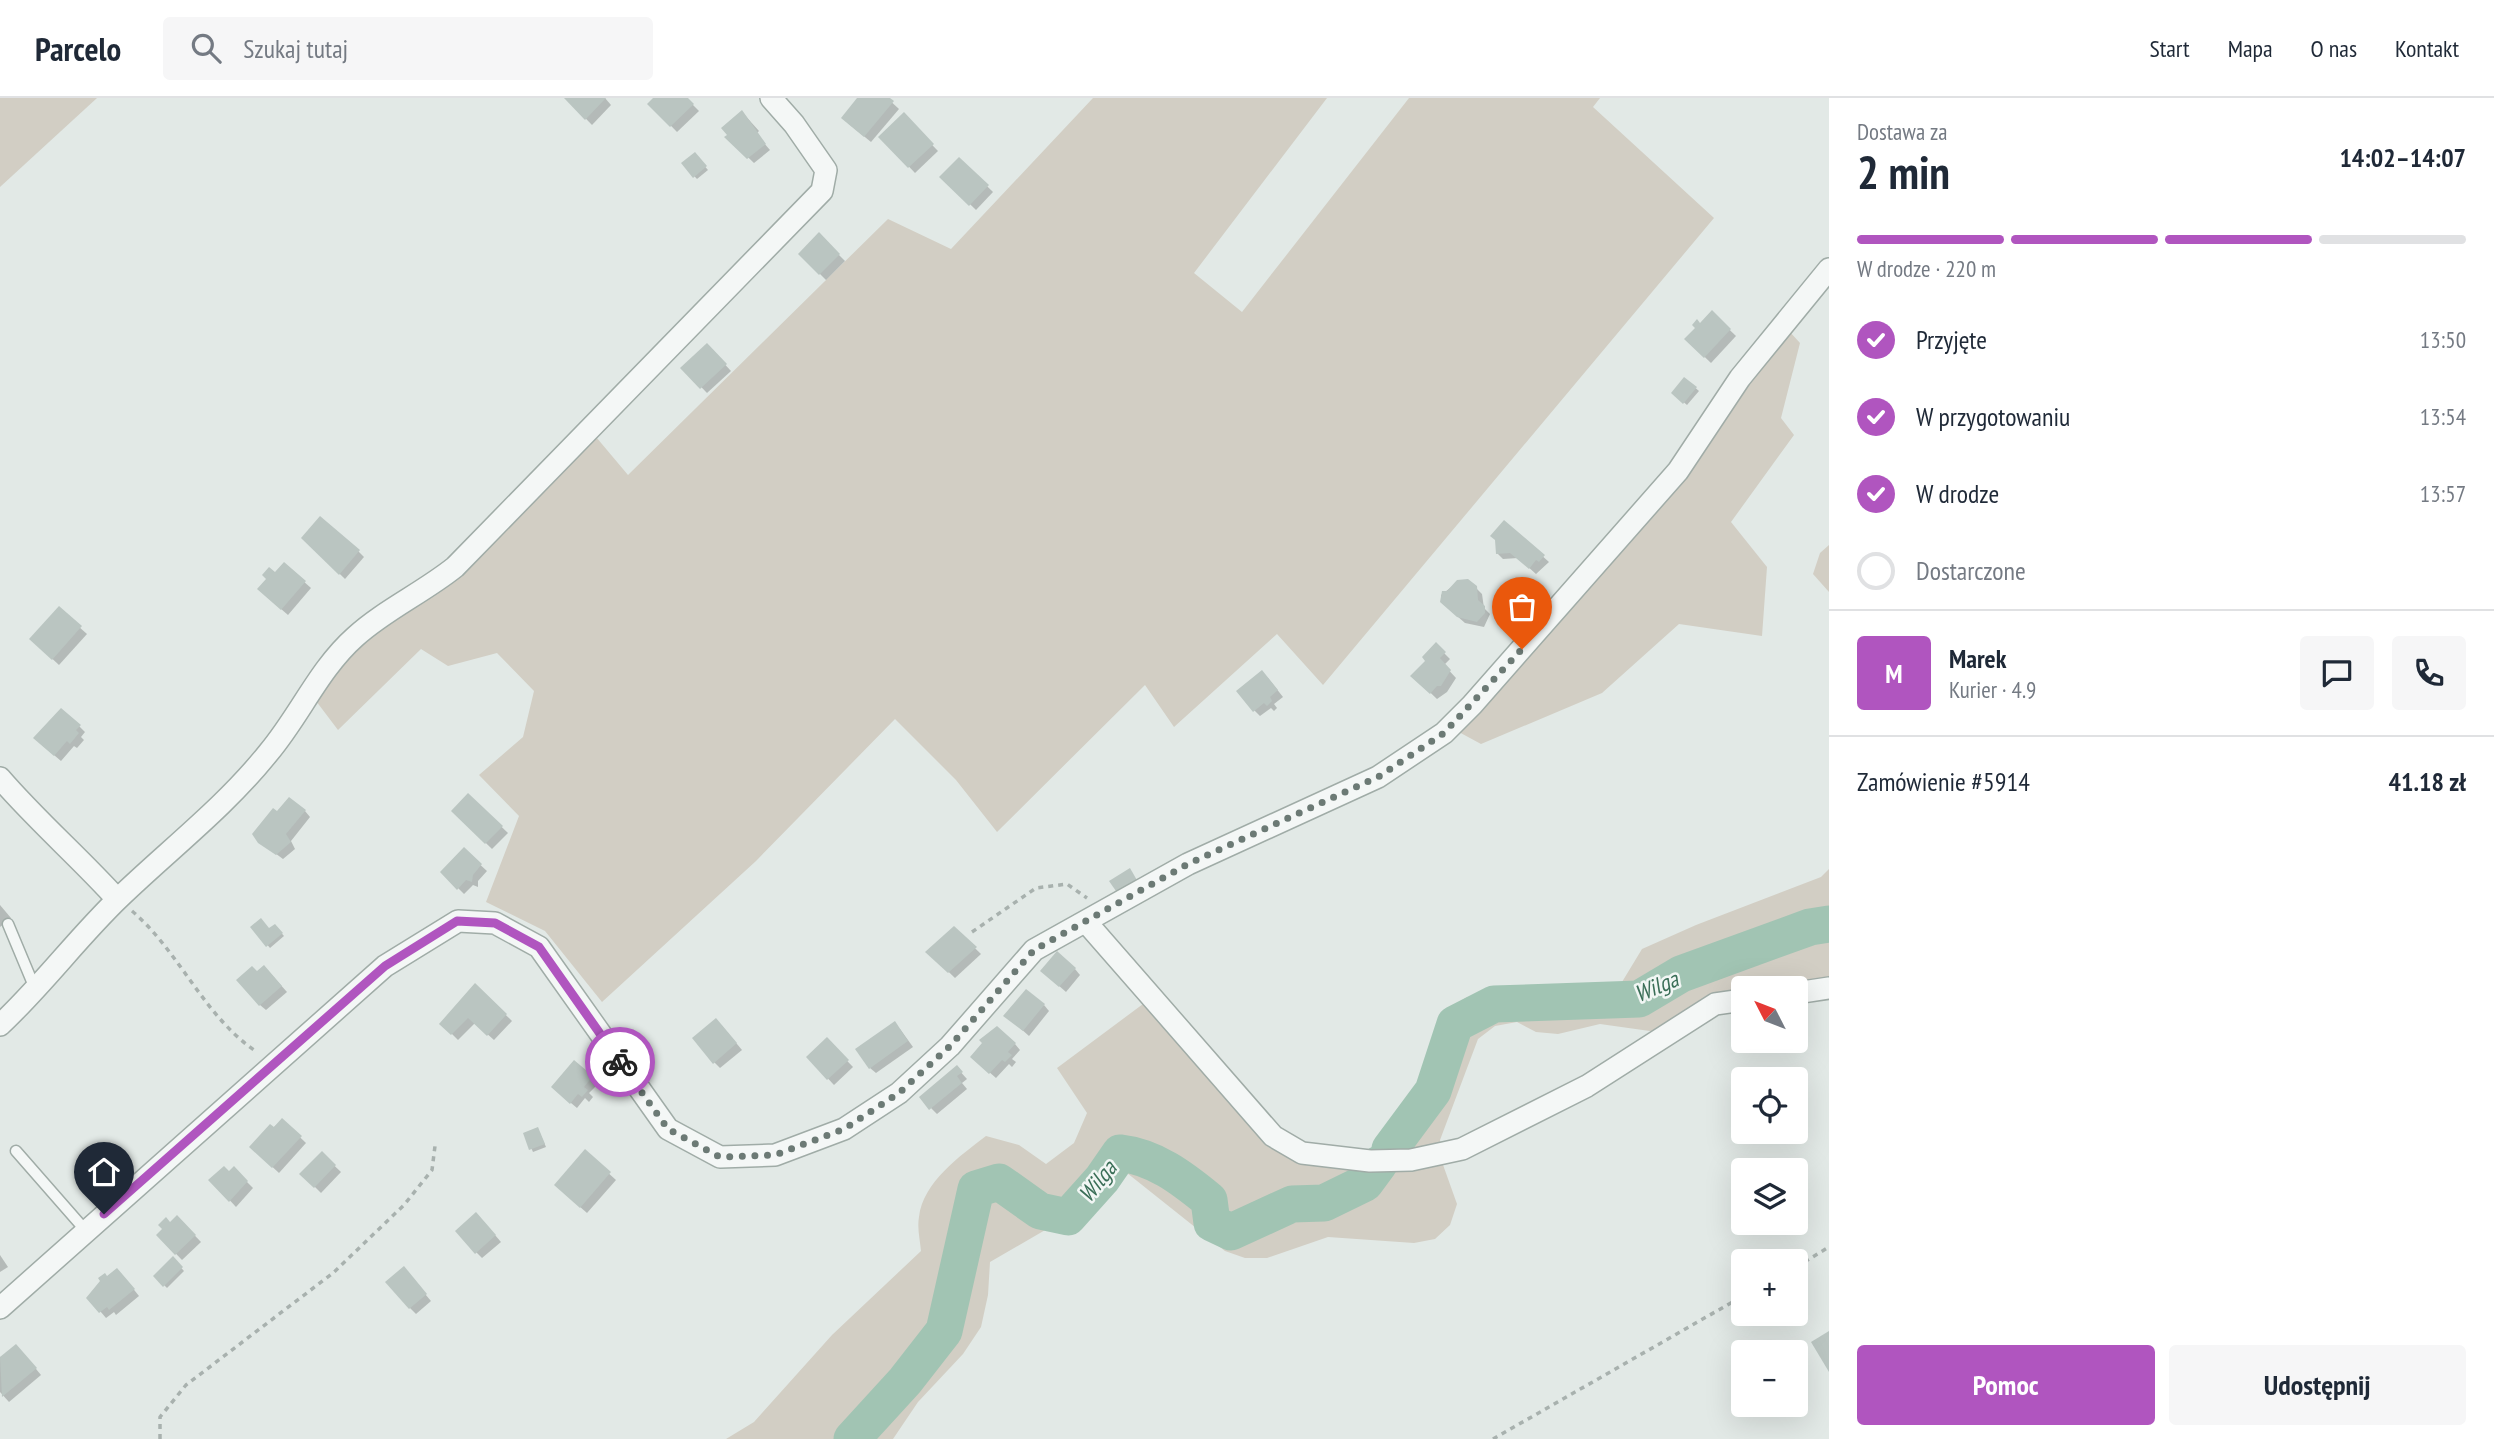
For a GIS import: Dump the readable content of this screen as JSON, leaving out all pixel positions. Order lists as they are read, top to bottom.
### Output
{
  "water": ["Wilga"],
  "north": "top left",
  "page": {
    "header": "Parcelo",
    "search": "Szukaj tutaj",
    "nav": [
      "Start",
      "Mapa",
      "O nas",
      "Kontakt"
    ],
    "heading": ["2 min", "Dostawa za", "14:02–14:07"],
    "panel": [
      "Marek",
      "Kurier · 4.9",
      "Zamówienie #5914",
      "41.18 zł"
    ],
    "bar": "W drodze · 220 m",
    "list": [
      ["Przyjęte", "13:50"],
      ["W przygotowaniu", "13:54"],
      ["W drodze", "13:57"],
      "Dostarczone"
    ],
    "round": "M",
    "map_buttons": ["+", "−"],
    "buttons": ["Pomoc", "Udostępnij"]
  }
}
